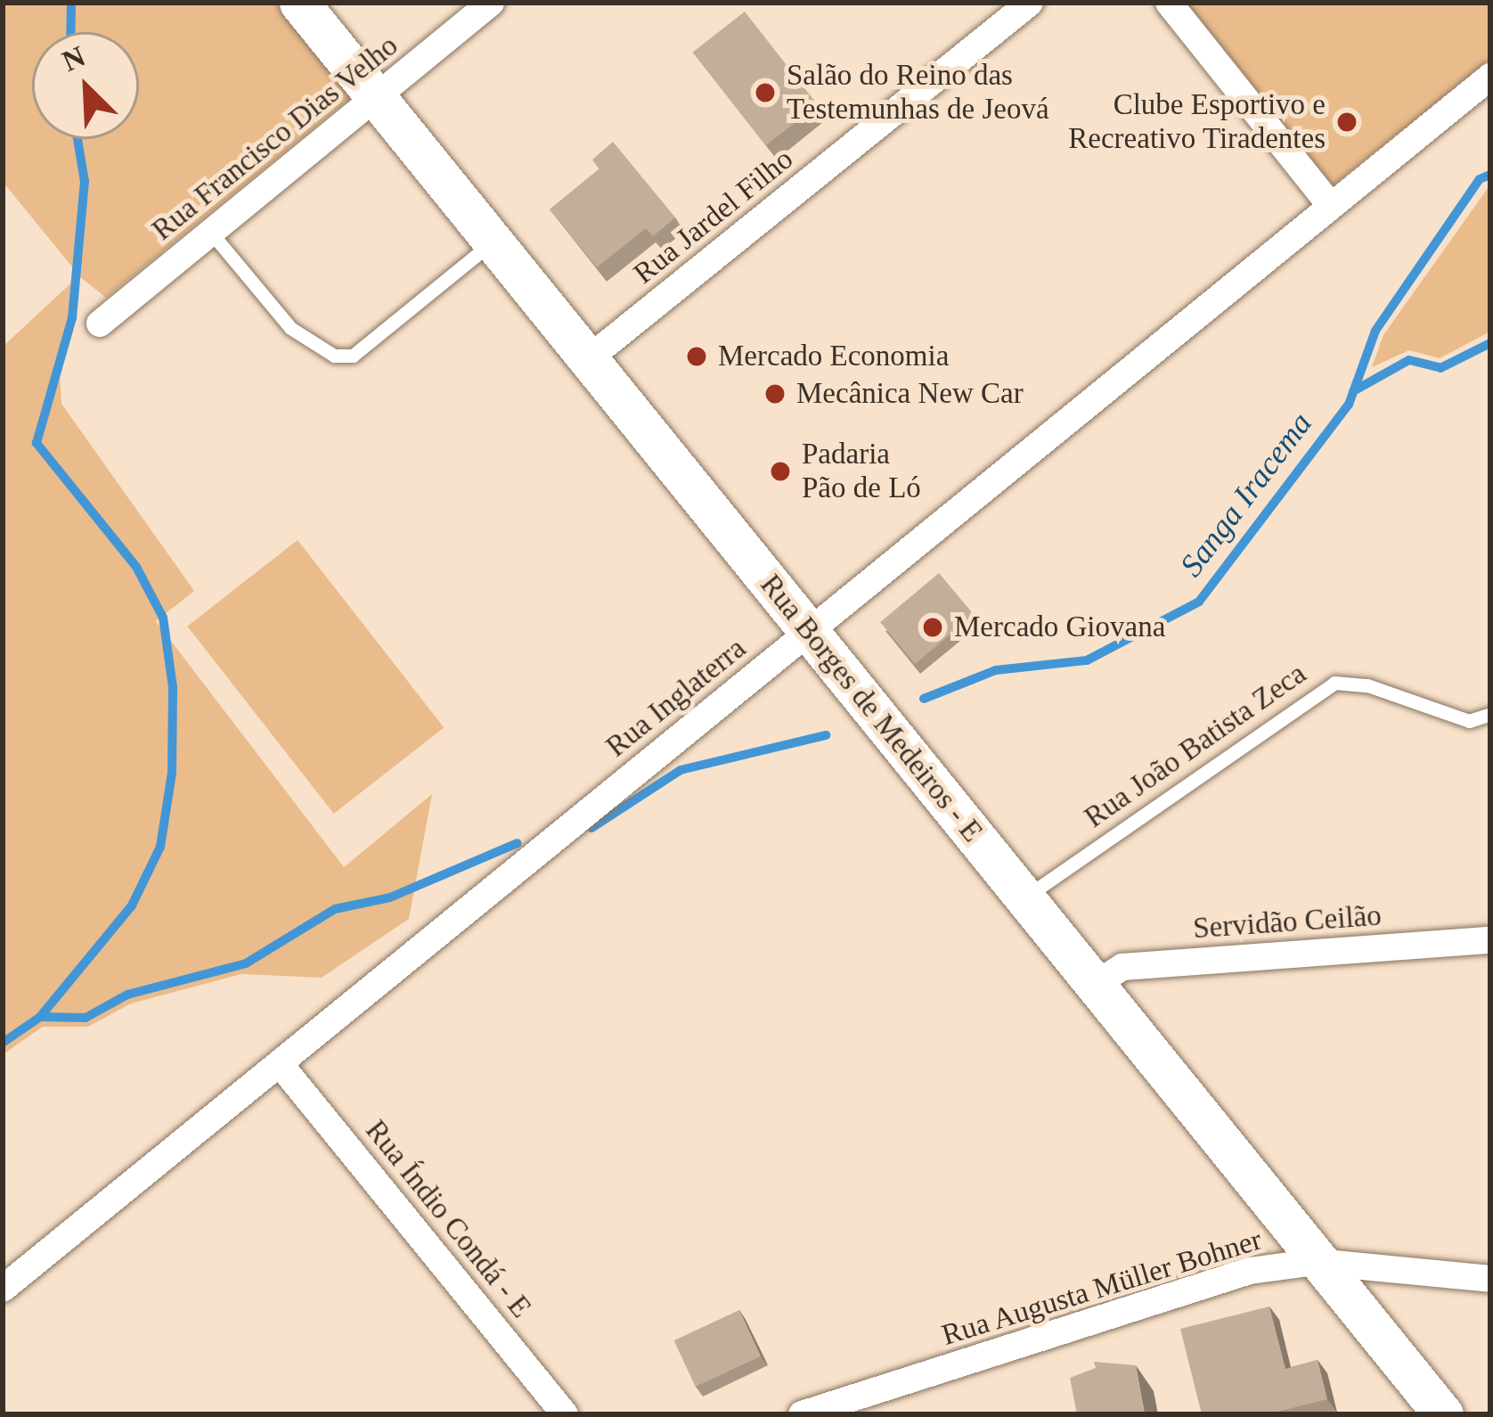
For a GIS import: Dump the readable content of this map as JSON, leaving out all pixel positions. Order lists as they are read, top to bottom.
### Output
{
  "streets": {
    "street": [
      "Rua Francisco Dias Velho",
      "Rua Jardel Filho",
      "Rua Inglaterra",
      "Rua Borges de Medeiros - E",
      "Servidão Ceilão",
      "Rua Índio Condá - E",
      "Rua Augusta Müller Bohner"
    ],
    "lane": ["Rua João Batista Zeca"]
  },
  "crossings": [
    ["Rua Francisco Dias Velho", "Rua Borges de Medeiros - E"],
    ["Rua Jardel Filho", "Rua Borges de Medeiros - E"],
    ["Rua Inglaterra", "Rua Borges de Medeiros - E"],
    ["Rua Inglaterra", "Rua Índio Condá - E"],
    ["Rua Borges de Medeiros - E", "Rua João Batista Zeca"],
    ["Rua Borges de Medeiros - E", "Servidão Ceilão"],
    ["Rua Borges de Medeiros - E", "Rua Augusta Müller Bohner"]
  ],
  "water": ["Sanga Iracema"],
  "places": [
    "Salão do Reino das Testemunhas de Jeová",
    "Clube Esportivo e Recreativo Tiradentes",
    "Mercado Economia",
    "Mecânica New Car",
    "Padaria Pão de Ló",
    "Mercado Giovana"
  ],
  "north": "top left"
}
